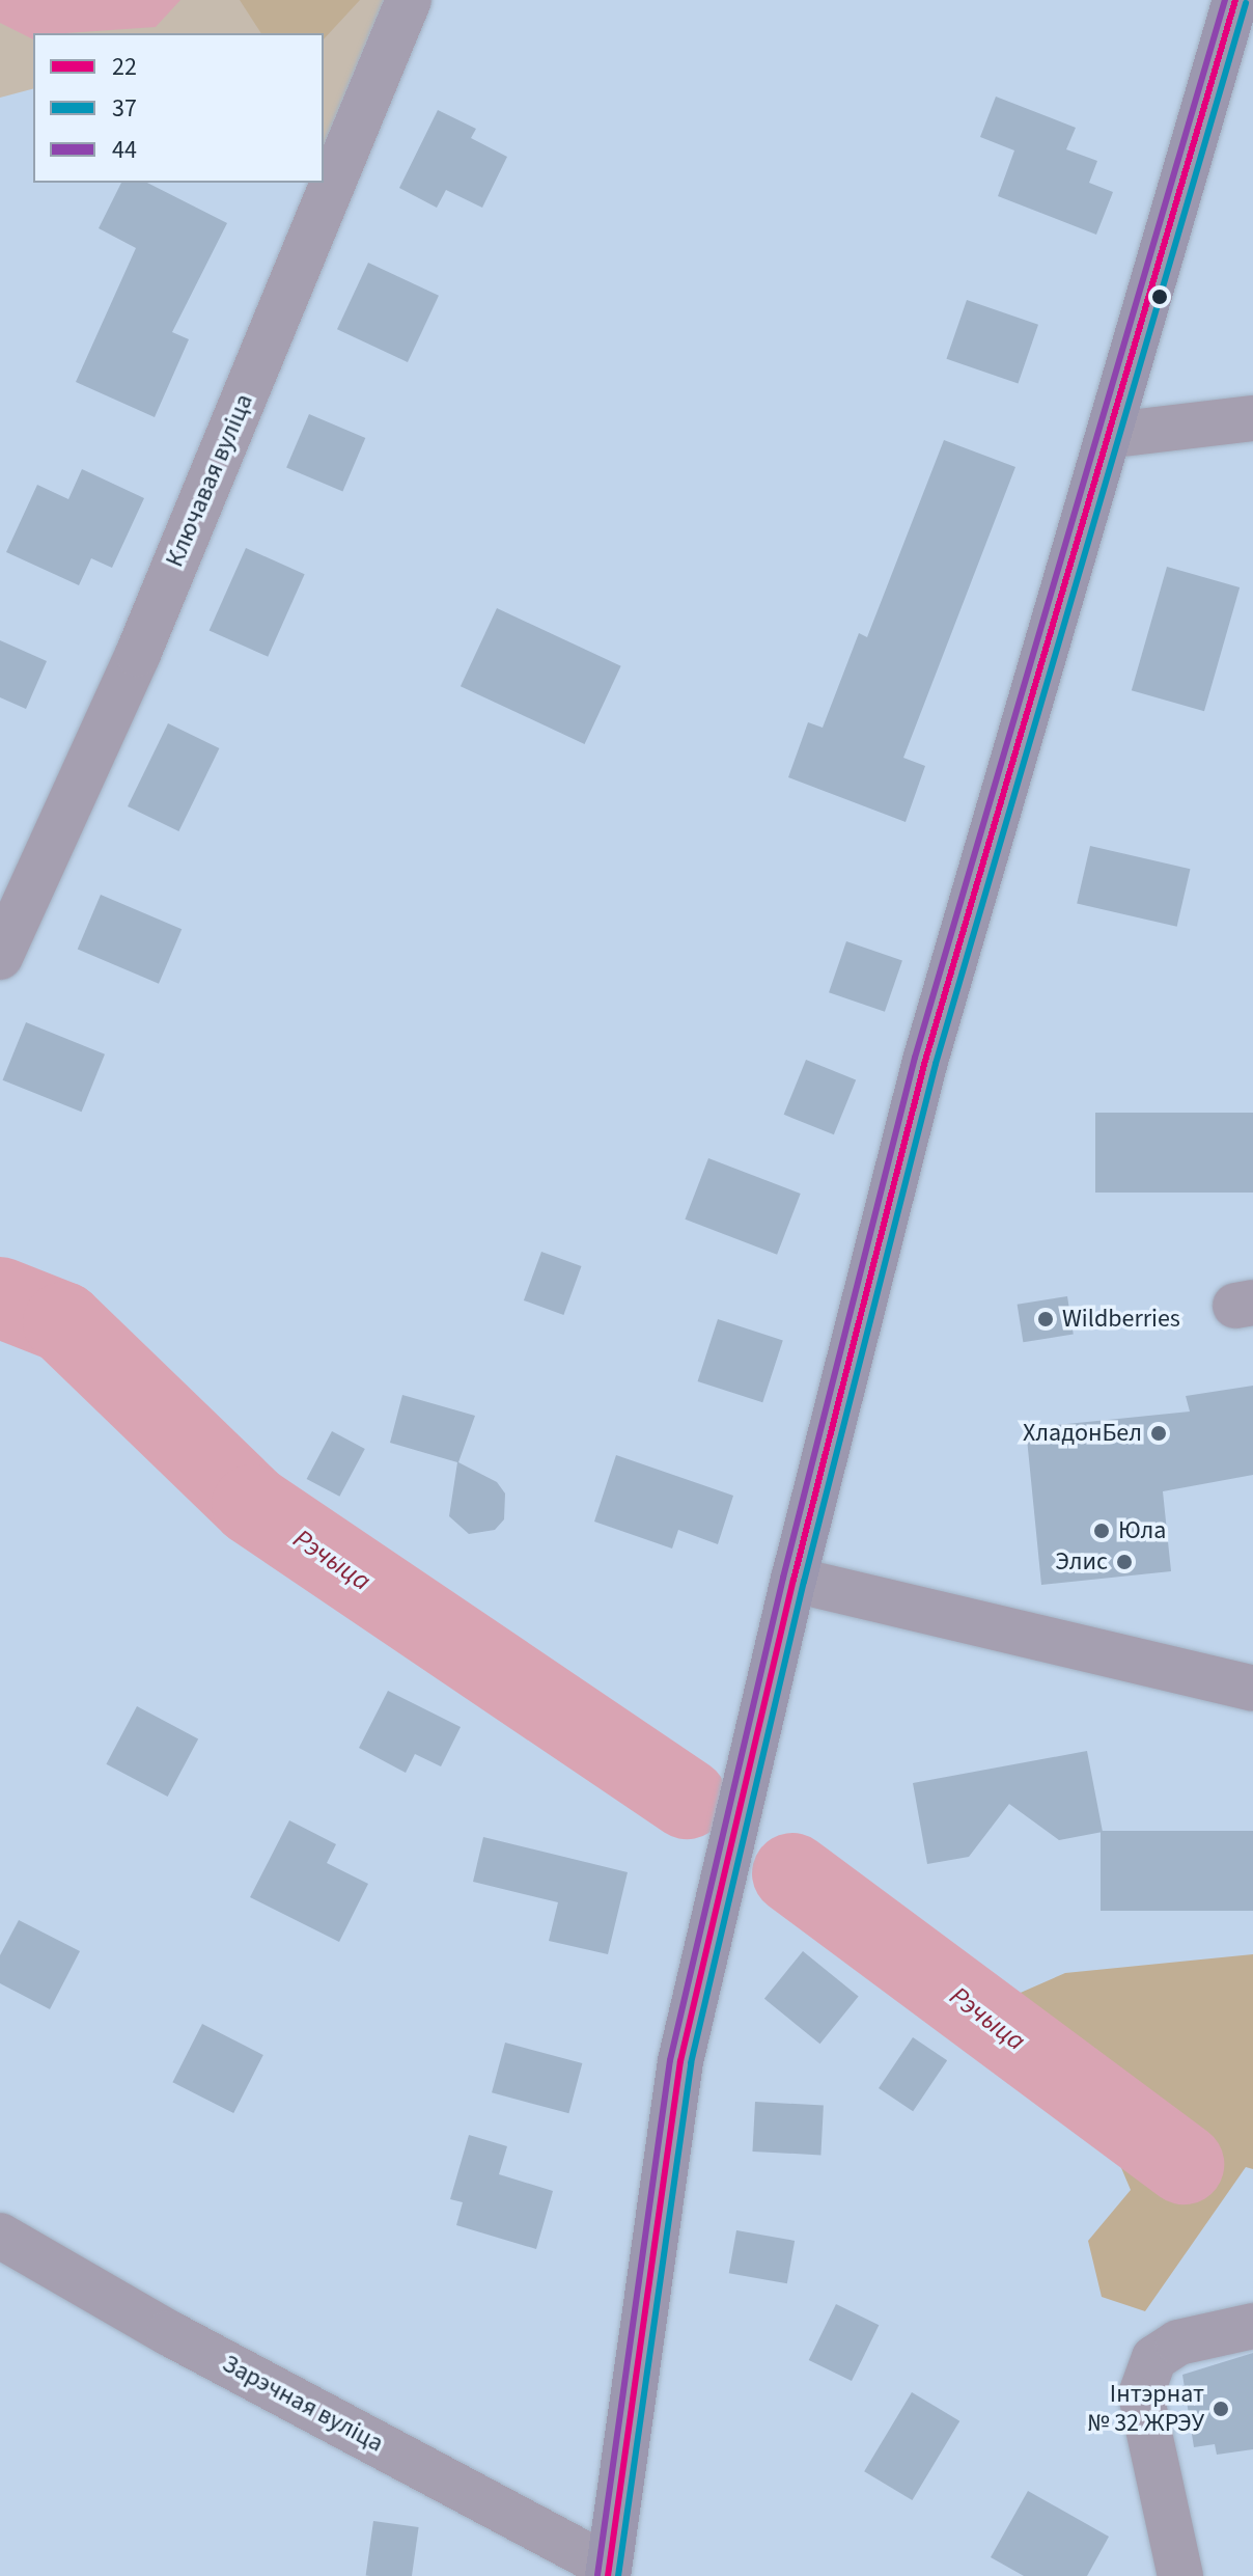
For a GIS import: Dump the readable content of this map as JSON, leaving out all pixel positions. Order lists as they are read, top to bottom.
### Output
{
  "streets": {
    "street": ["Ключавая вуліца", "Зарэчная вуліца"]
  },
  "water": ["Рэчыца"],
  "places": [
    "Wildberries",
    "ХладонБел",
    "Юла",
    "Элис",
    "Інтэрнат № 32 ЖРЭУ"
  ],
  "lines": ["transit line 22", "transit line 44", "transit line 37"],
  "legend": ["22", "37", "44"]
}
